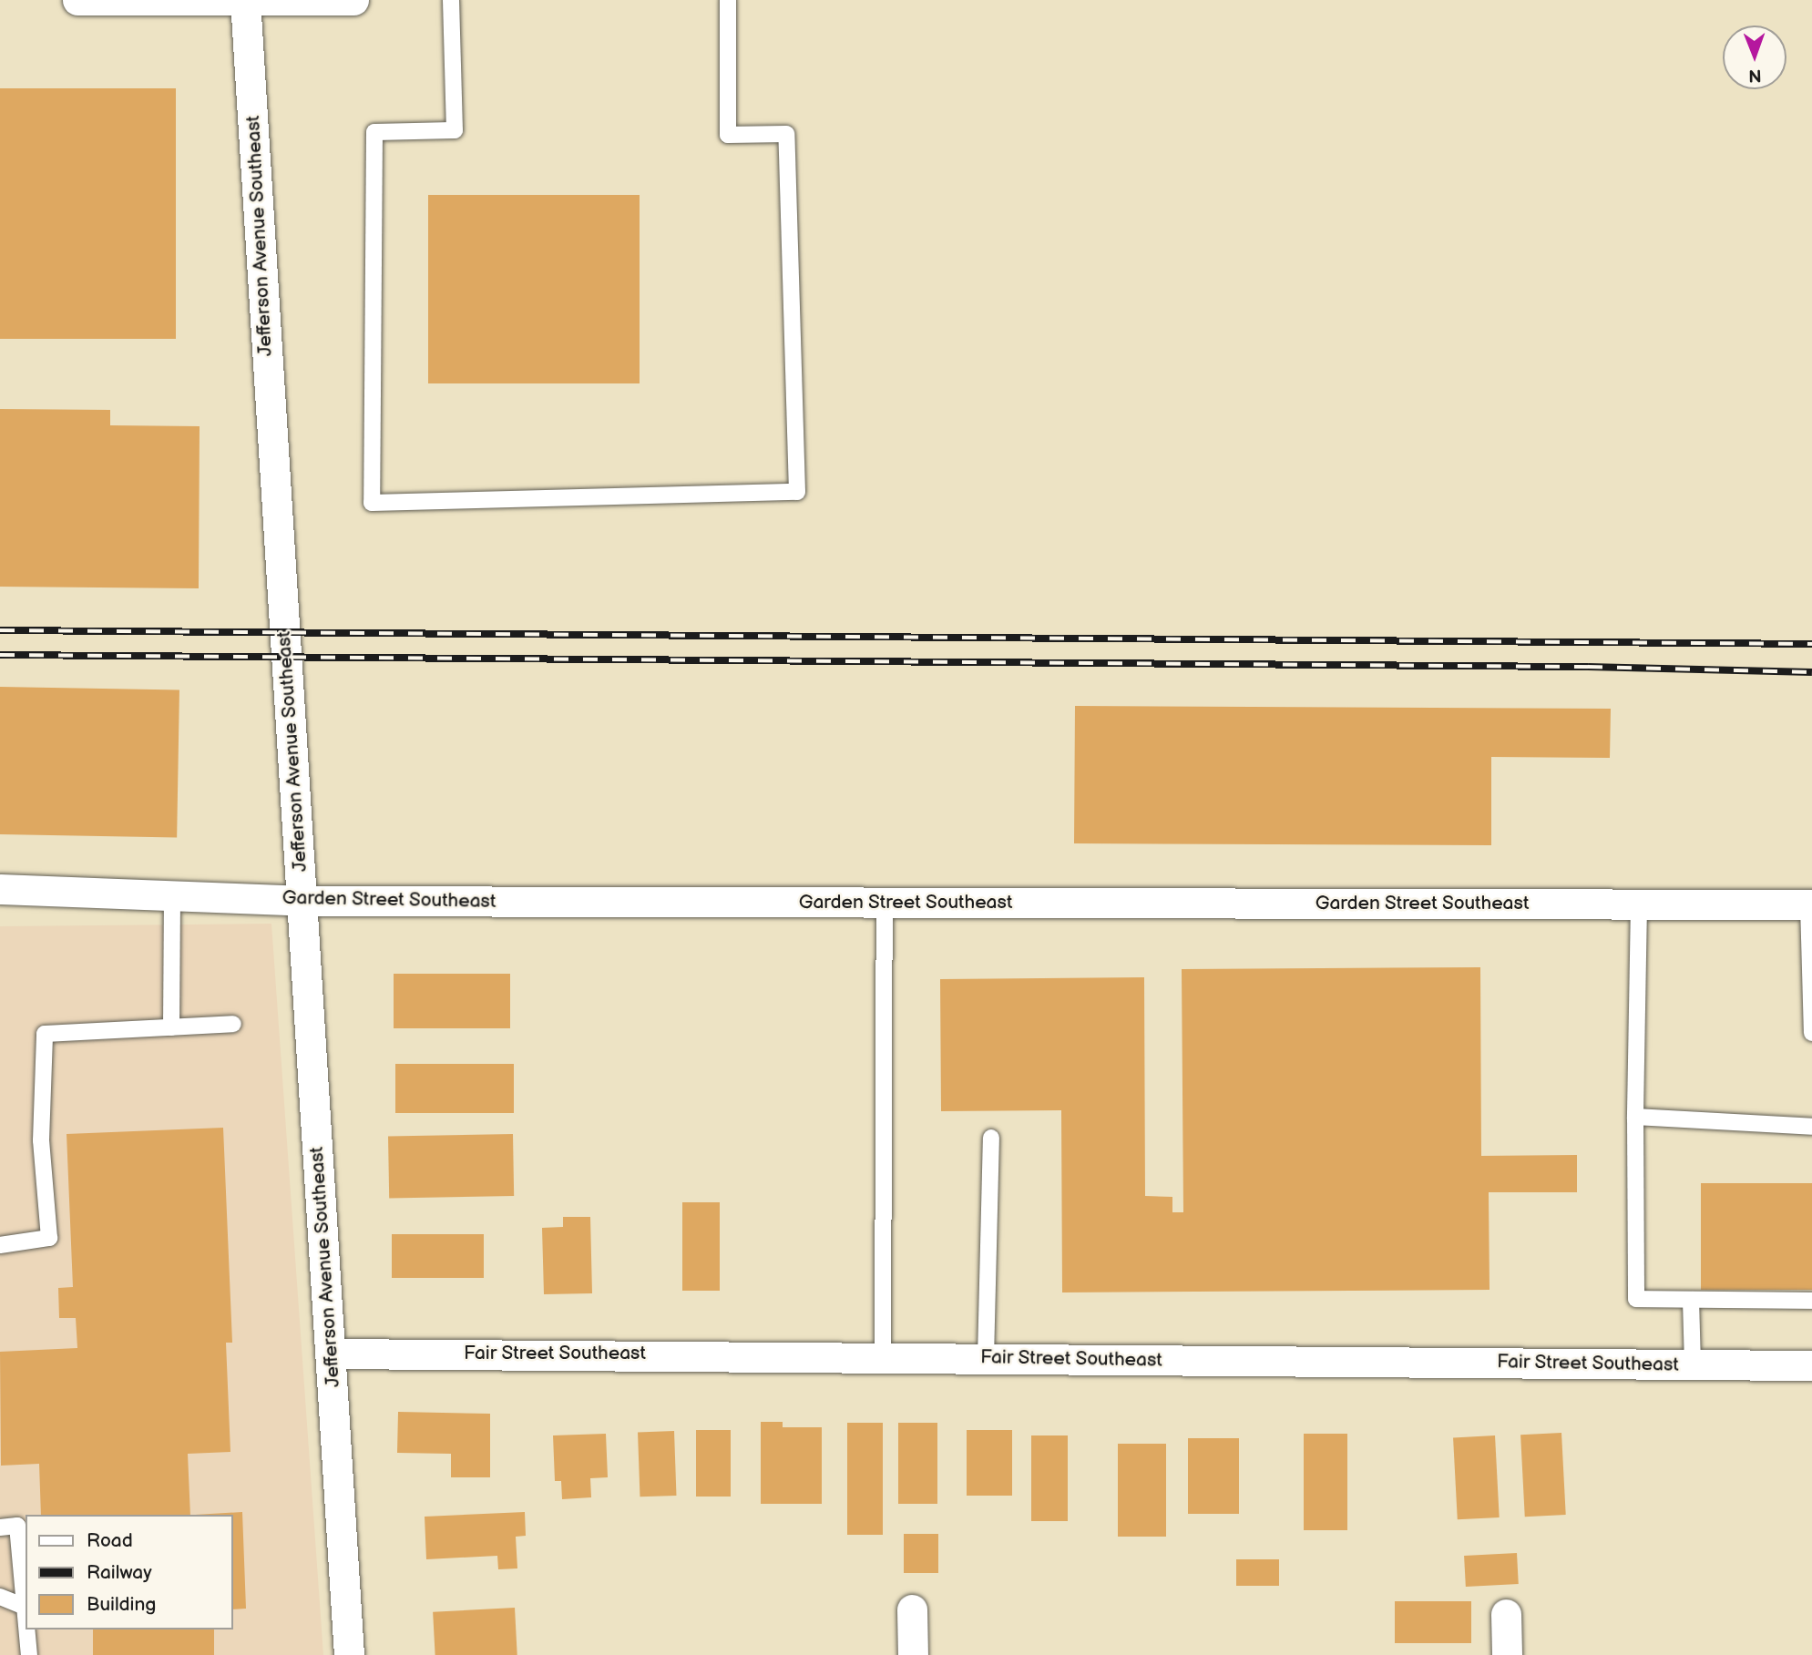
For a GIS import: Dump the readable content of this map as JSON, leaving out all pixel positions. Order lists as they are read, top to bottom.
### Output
{
  "streets": {
    "street": ["Jefferson Avenue Southeast", "Garden Street Southeast", "Fair Street Southeast"]
  },
  "crossings": [
    ["Jefferson Avenue Southeast", "Garden Street Southeast"],
    ["Jefferson Avenue Southeast", "Fair Street Southeast"]
  ],
  "legend": ["Road", "Railway", "Building"],
  "north": "bottom"
}
